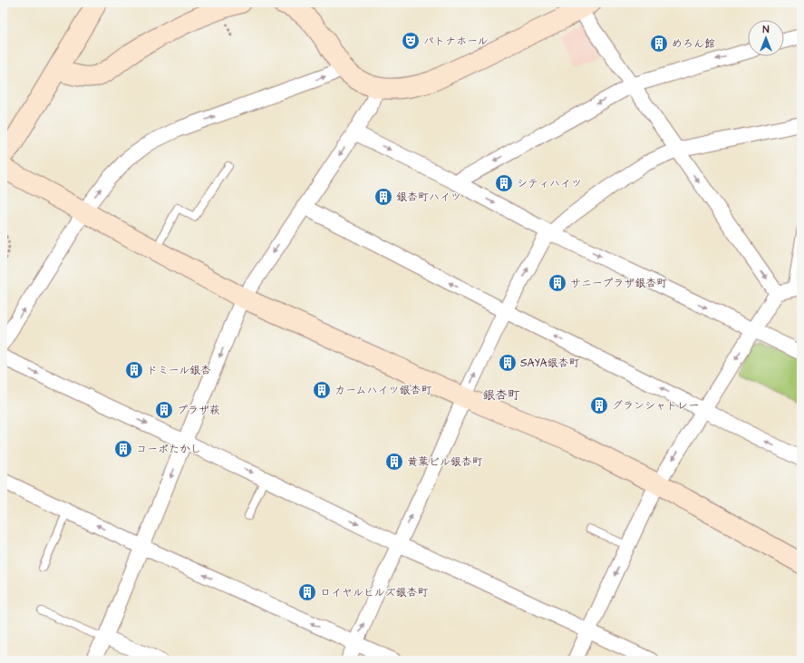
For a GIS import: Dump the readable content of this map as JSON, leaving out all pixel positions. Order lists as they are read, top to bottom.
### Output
{
  "districts": ["銀杏町"],
  "places": {
    "theatre": ["パトナホール"],
    "building": [
      "めろん館",
      "シティハイツ",
      "銀杏町ハイツ",
      "サニープラザ銀杏町",
      "SAYA銀杏町",
      "ドミール銀杏",
      "カームハイツ銀杏町",
      "グランシャトレー",
      "プラザ萩",
      "コーポたかし",
      "黄葉ビル銀杏町",
      "ロイヤルヒルズ銀杏町"
    ]
  },
  "north": "top"
}
